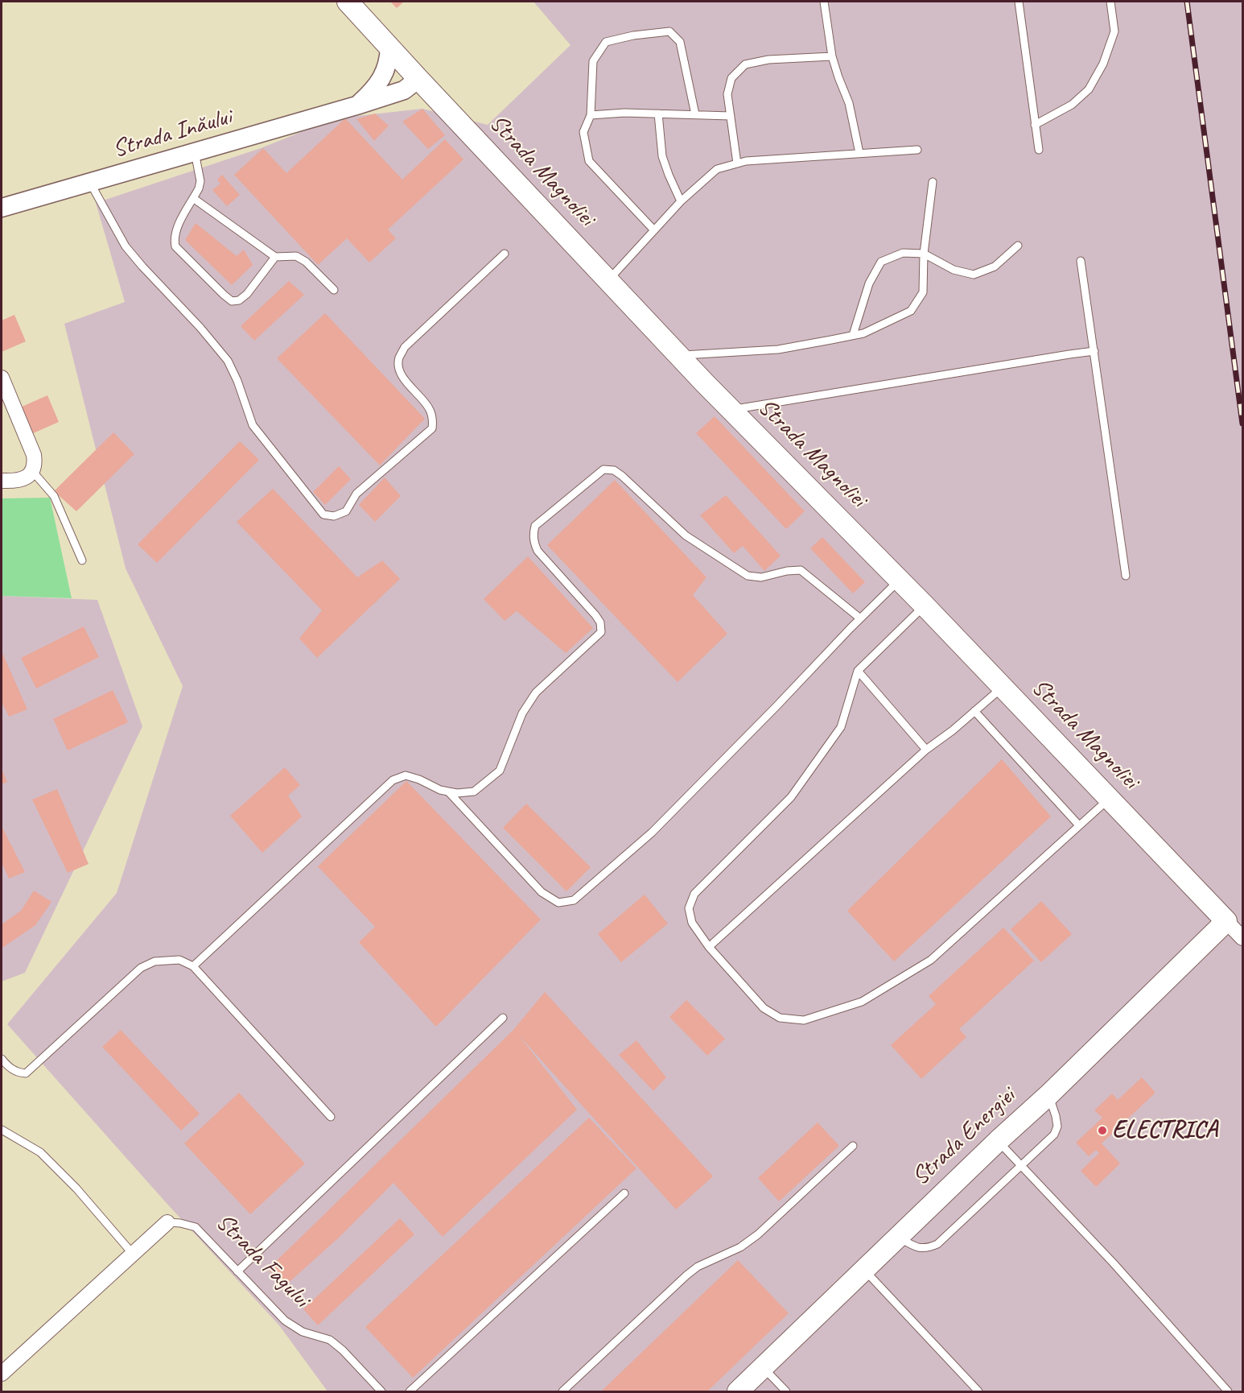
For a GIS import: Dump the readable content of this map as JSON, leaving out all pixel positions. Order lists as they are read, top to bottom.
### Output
{
  "streets": {
    "main road": ["Strada Magnoliei", "Strada Energiei"],
    "street": ["Strada Inăului", "Strada Fagului"]
  },
  "crossings": [
    ["Strada Inăului", "Strada Magnoliei"],
    ["Strada Magnoliei", "Strada Energiei"]
  ],
  "places": ["ELECTRICA"]
}
